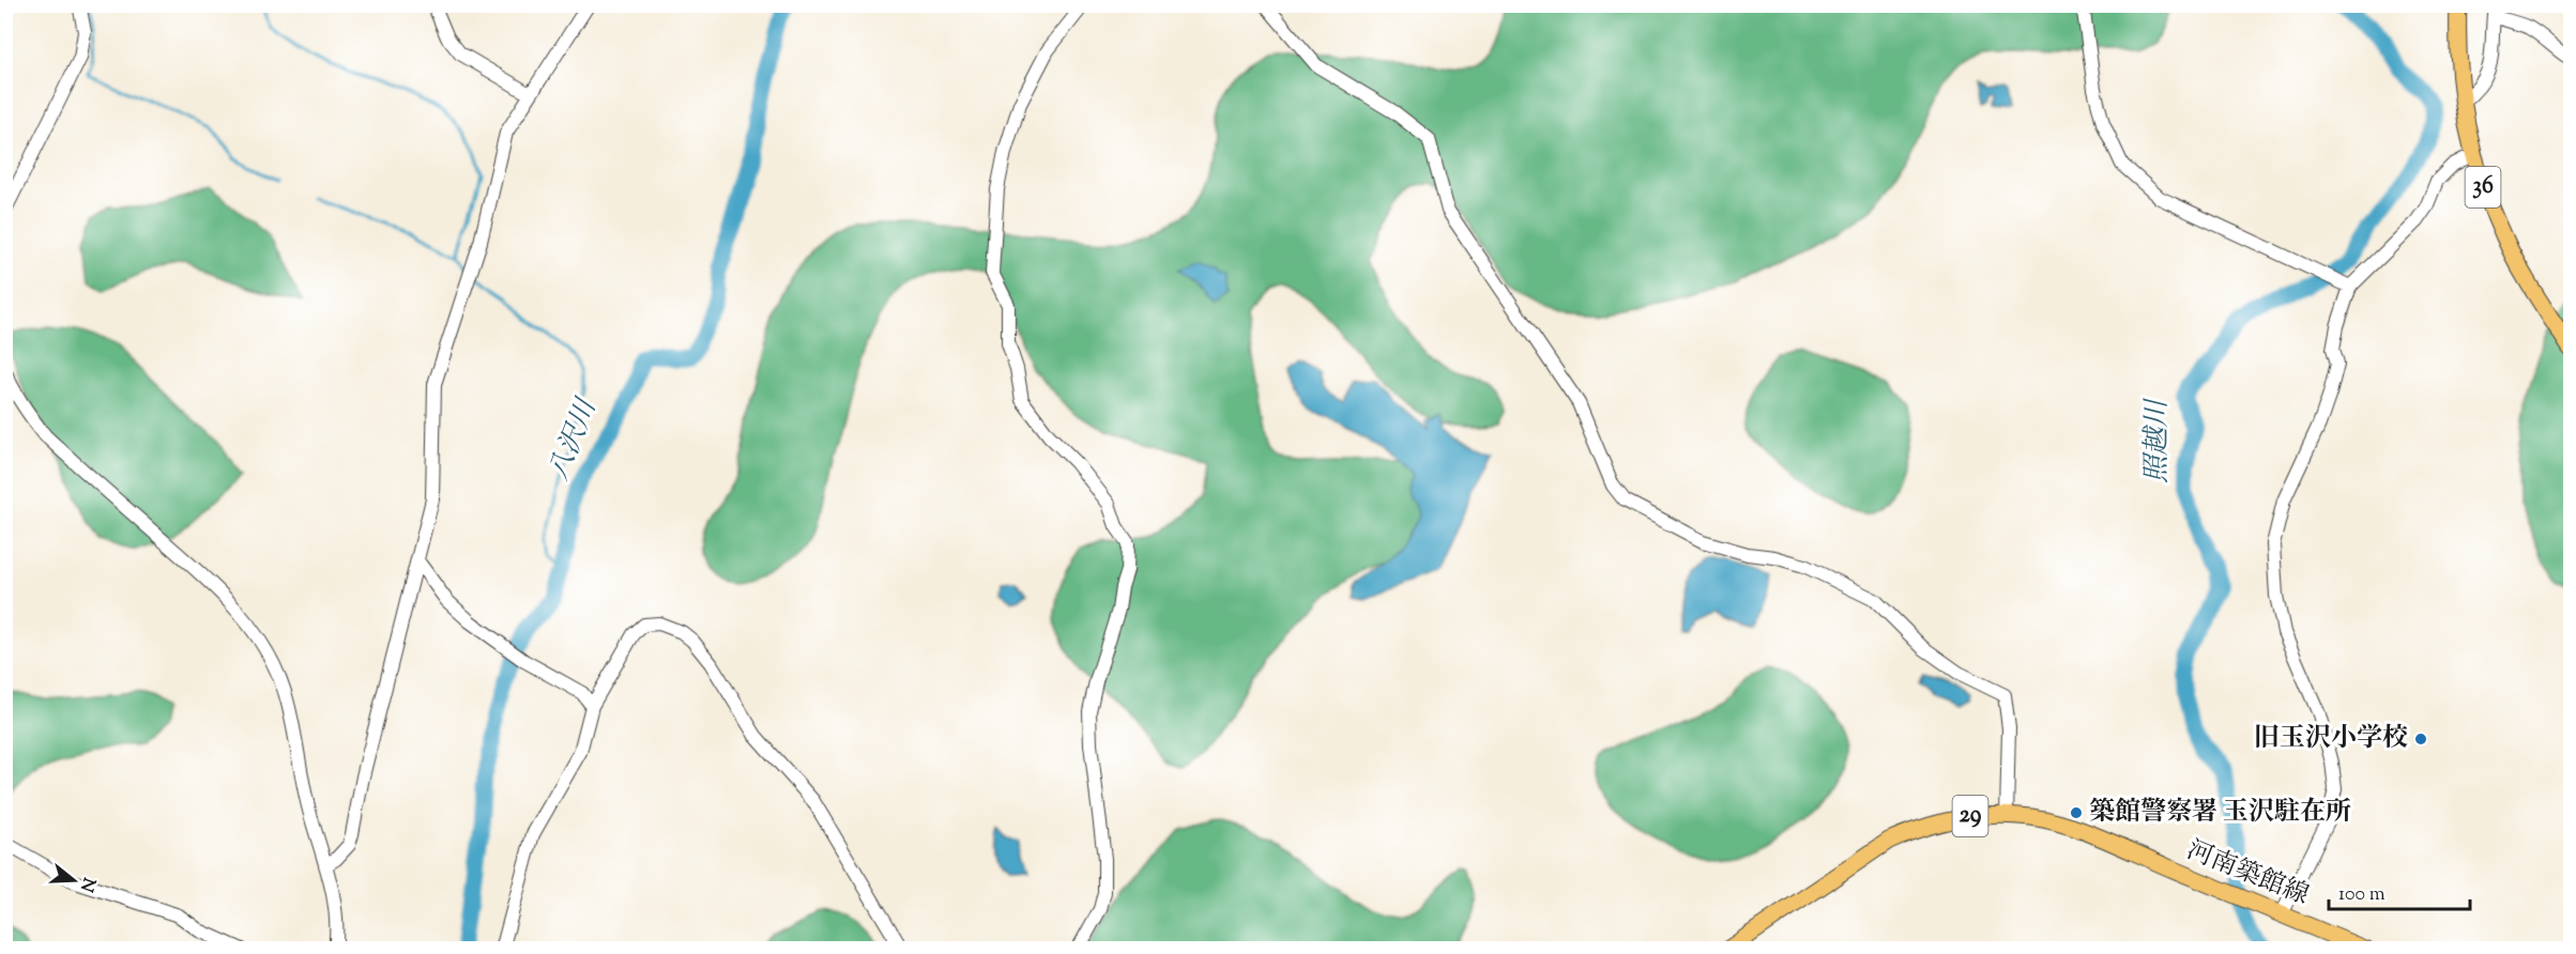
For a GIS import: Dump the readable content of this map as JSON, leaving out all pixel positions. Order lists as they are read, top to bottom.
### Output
{
  "streets": {
    "main road": ["36", "29", "河南築館線"]
  },
  "water": ["八沢川", "照越川"],
  "places": ["旧玉沢小学校", "築館警察署 玉沢駐在所"],
  "scale_bar": "100 m",
  "north": "right"
}
